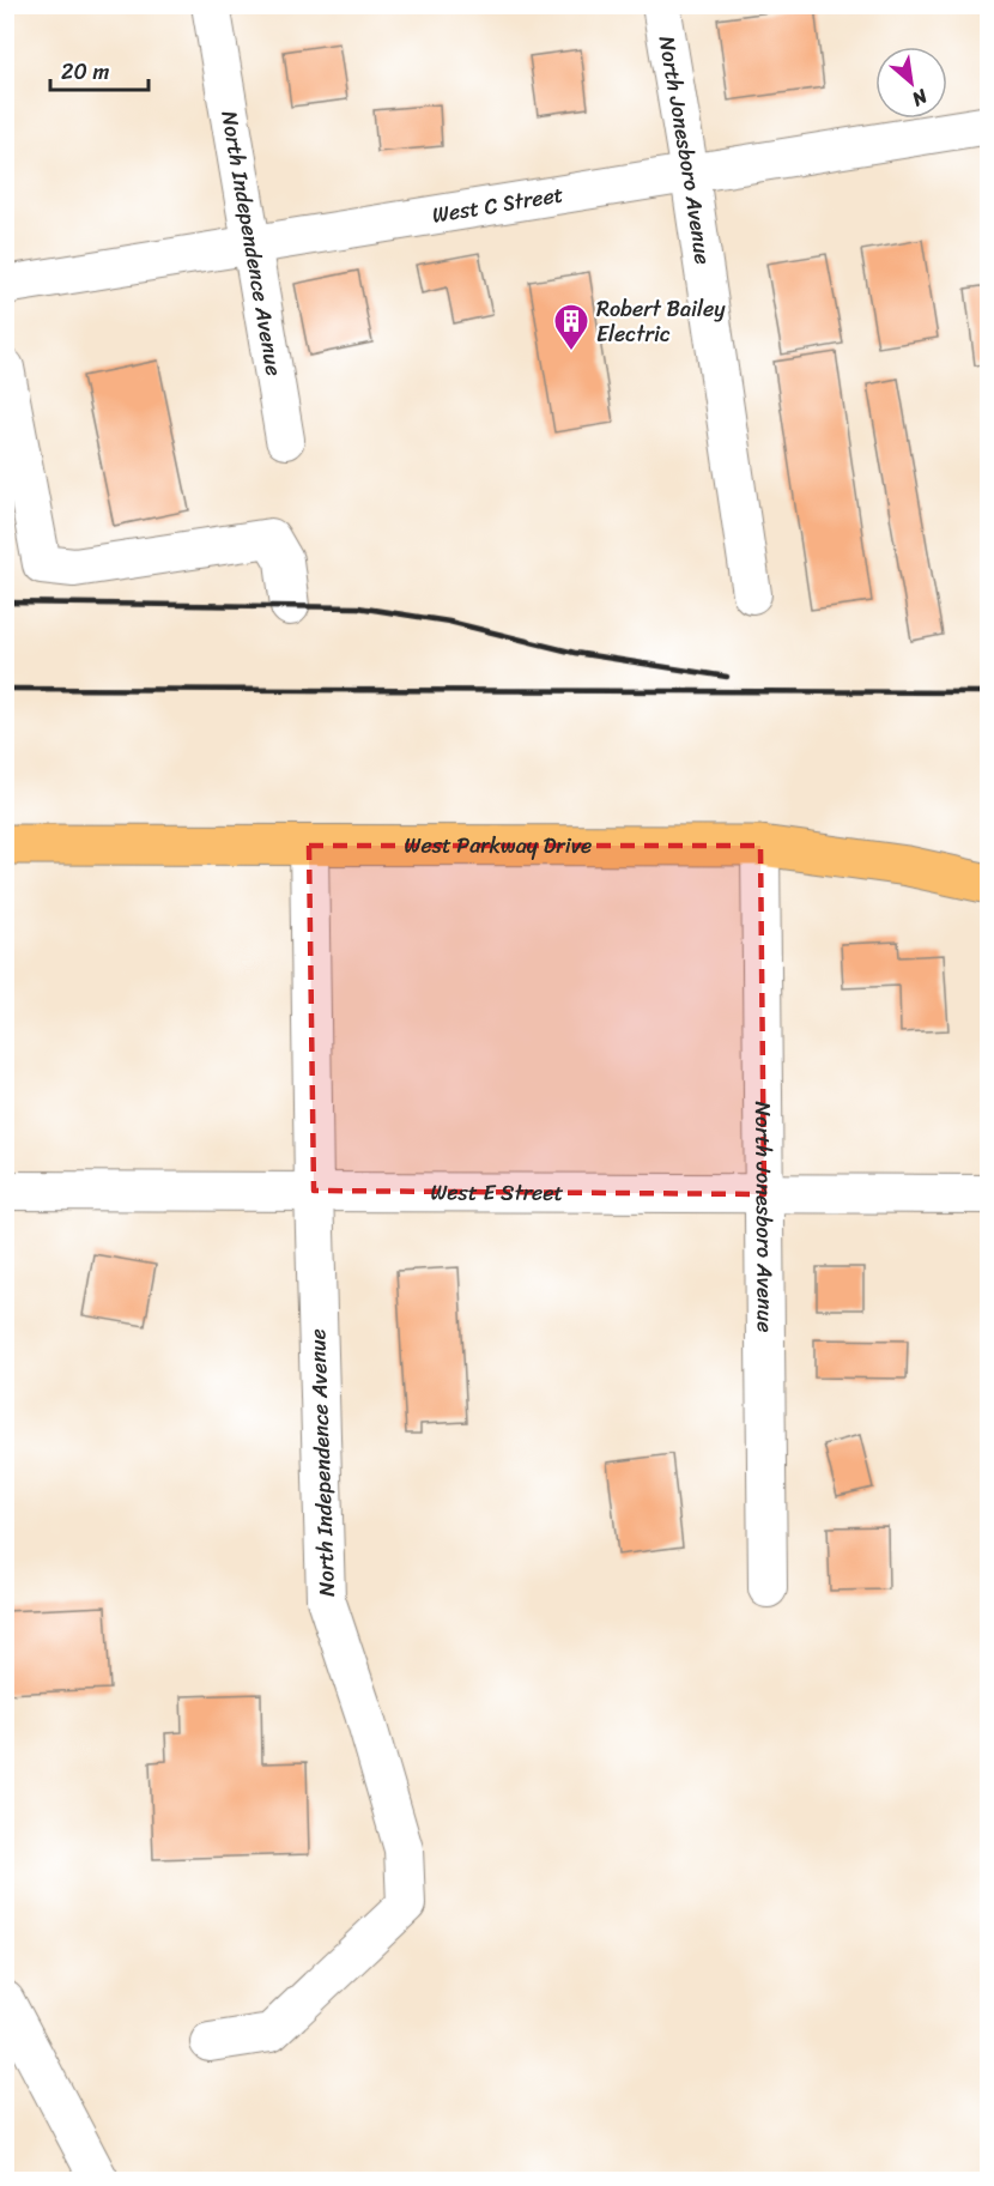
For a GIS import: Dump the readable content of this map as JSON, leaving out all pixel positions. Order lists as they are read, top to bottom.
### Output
{
  "streets": {
    "main road": ["West Parkway Drive"],
    "street": [
      "North Jonesboro Avenue",
      "West C Street",
      "North Independence Avenue",
      "West E Street"
    ]
  },
  "crossings": [
    ["North Jonesboro Avenue", "West C Street"],
    ["North Jonesboro Avenue", "West Parkway Drive"],
    ["North Jonesboro Avenue", "West E Street"],
    ["West C Street", "North Independence Avenue"],
    ["North Independence Avenue", "West Parkway Drive"],
    ["North Independence Avenue", "West E Street"]
  ],
  "places": {
    "building": ["Robert Bailey Electric"]
  },
  "scale_bar": "20 m",
  "north": "bottom right"
}
